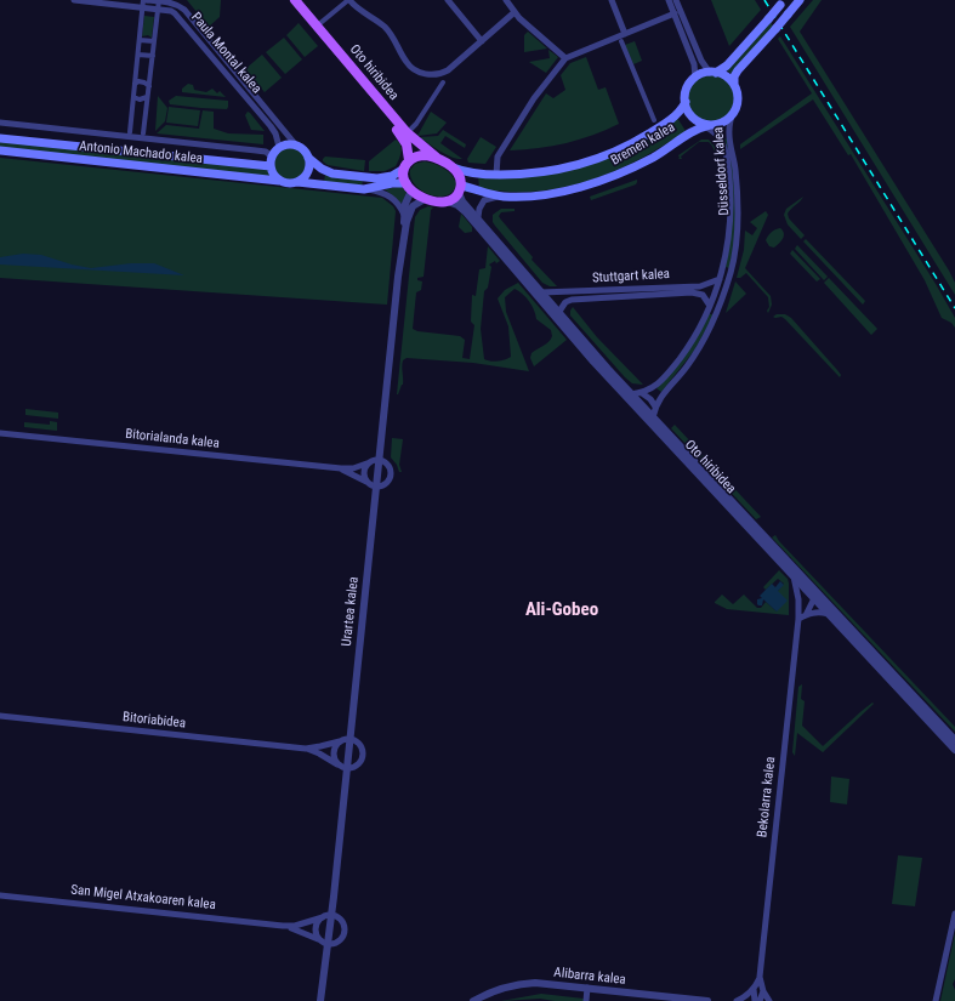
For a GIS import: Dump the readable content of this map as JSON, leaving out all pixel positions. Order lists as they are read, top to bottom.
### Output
{
  "streets": {
    "main road": ["Oto hiribidea", "Bremen kalea", "Antonio Machado kalea"],
    "street": [
      "Paula Montal kalea",
      "Düsseldorf kalea",
      "Stuttgart kalea",
      "Bitorialanda kalea",
      "Urartea kalea",
      "Bitoriabidea",
      "Bekolarra kalea",
      "San Migel Atxakoaren kalea",
      "Alibarra kalea"
    ]
  },
  "crossings": [
    ["Paula Montal kalea", "Antonio Machado kalea"],
    ["Oto hiribidea", "Bremen kalea"],
    ["Oto hiribidea", "Düsseldorf kalea"],
    ["Oto hiribidea", "Stuttgart kalea"],
    ["Oto hiribidea", "Urartea kalea"],
    ["Oto hiribidea", "Bekolarra kalea"],
    ["Bremen kalea", "Düsseldorf kalea"],
    ["Bremen kalea", "Urartea kalea"],
    ["Düsseldorf kalea", "Stuttgart kalea"],
    ["Urartea kalea", "Bitoriabidea"],
    ["Urartea kalea", "San Migel Atxakoaren kalea"]
  ],
  "districts": ["Ali-Gobeo"]
}
